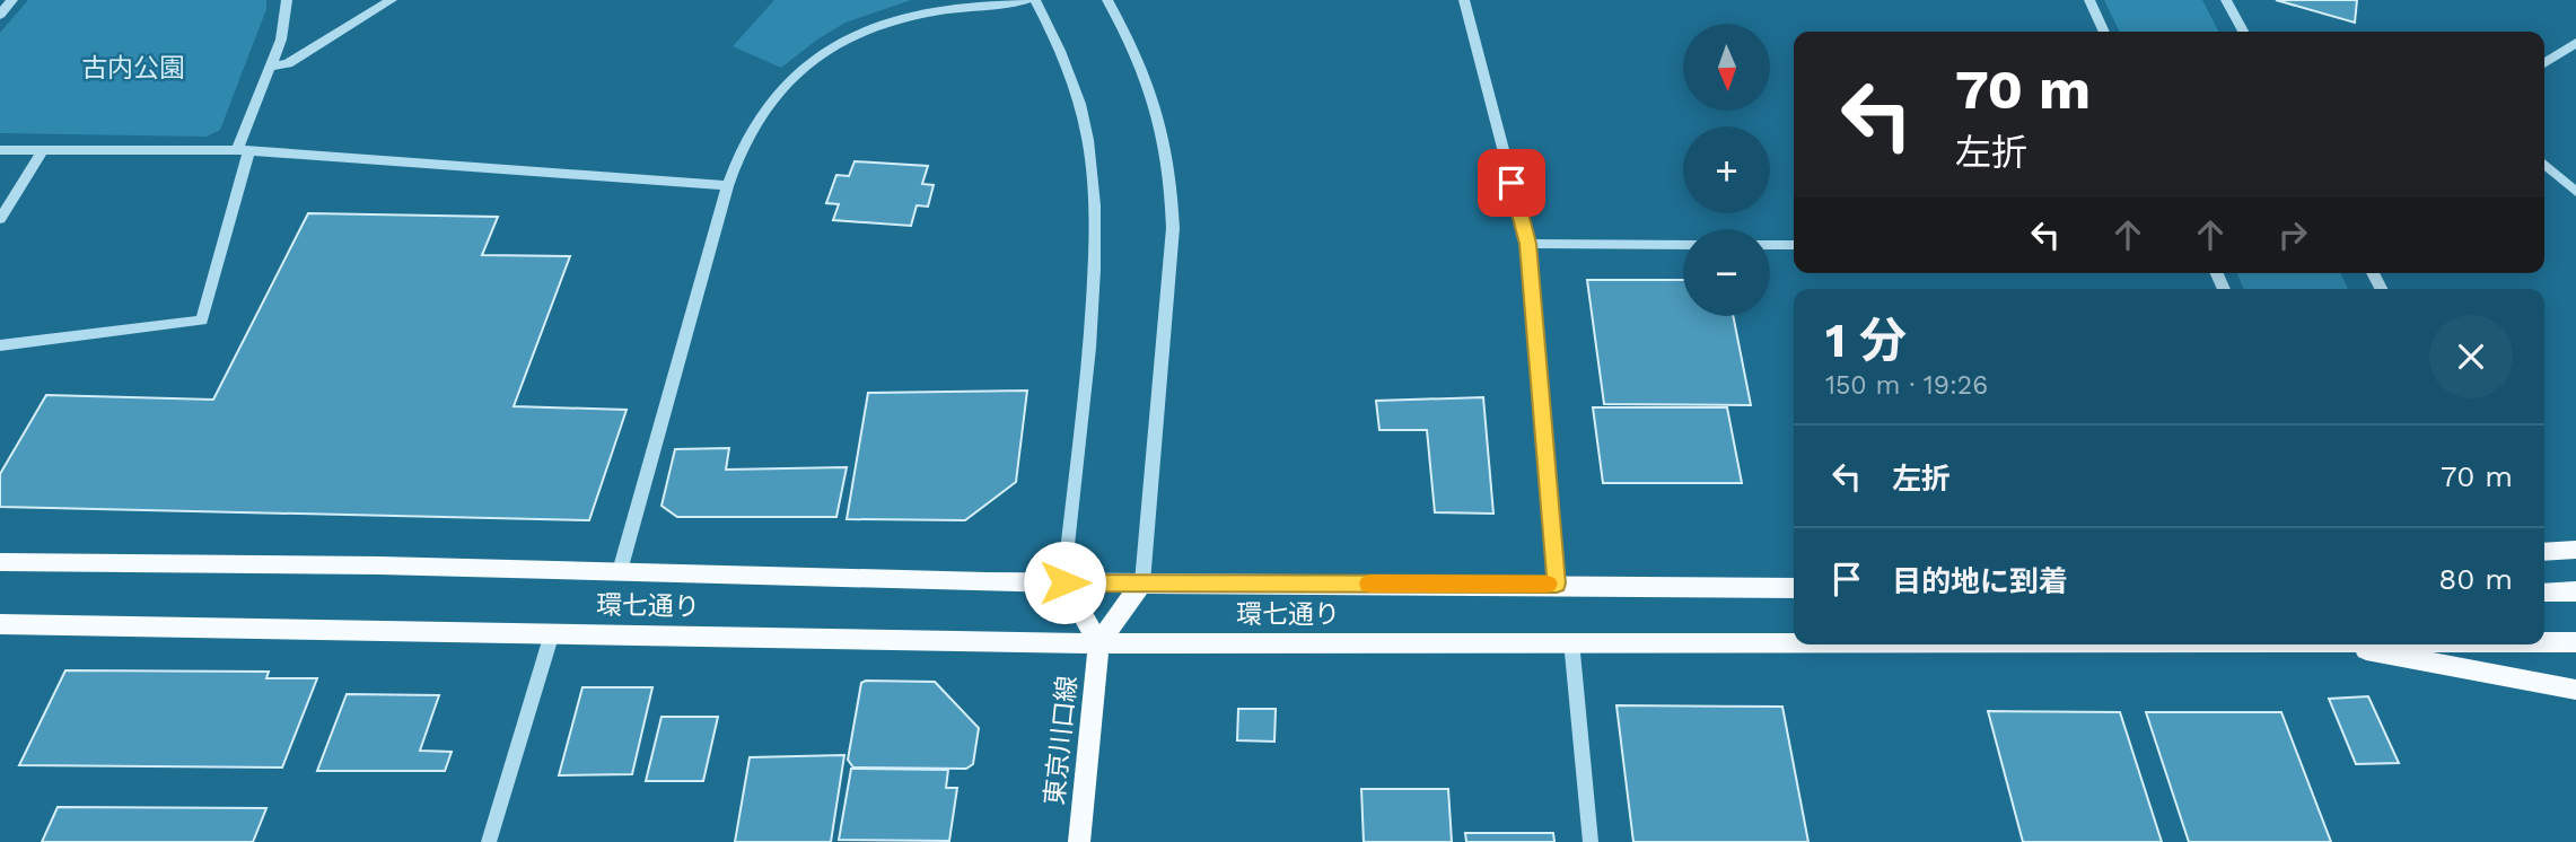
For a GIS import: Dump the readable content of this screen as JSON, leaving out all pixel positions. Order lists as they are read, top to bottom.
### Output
{
  "streets": {
    "main road": ["環七通り", "東京川口線"]
  },
  "crossings": [
    ["環七通り", "東京川口線"]
  ],
  "parks": ["古内公園"],
  "north": "bottom",
  "page": {
    "map_buttons": ["+", "−"],
    "turn": ["70 m", "左折"],
    "heading": ["1 分", "150 m · 19:26"],
    "list": [
      {
        "name": "左折",
        "value": "70 m"
      },
      {
        "name": "目的地に到着",
        "value": "80 m"
      }
    ]
  }
}
